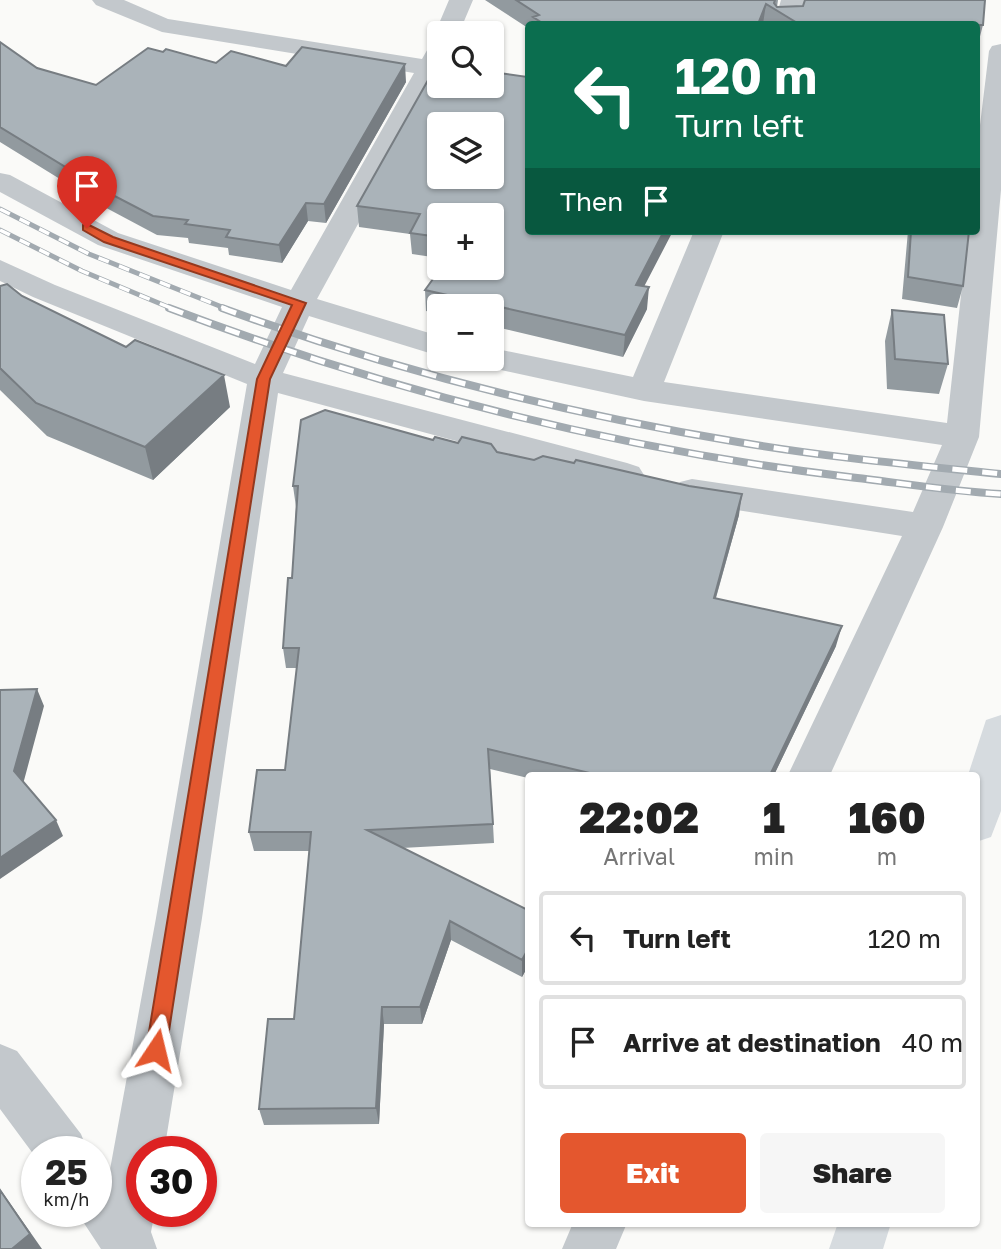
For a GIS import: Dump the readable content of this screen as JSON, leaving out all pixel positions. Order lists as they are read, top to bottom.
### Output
{
  "page": {
    "map_buttons": ["+", "−"],
    "turn": ["120 m", "Turn left"],
    "then": "Then",
    "eta": [
      "22:02",
      "Arrival",
      "1",
      "min",
      "160",
      "m"
    ],
    "list": [
      {
        "name": "Turn left",
        "value": "120 m"
      },
      {
        "name": "Arrive at destination",
        "value": "40 m"
      }
    ],
    "buttons": ["Exit", "Share"],
    "speed": "25 km/h",
    "limit": "30"
  }
}
